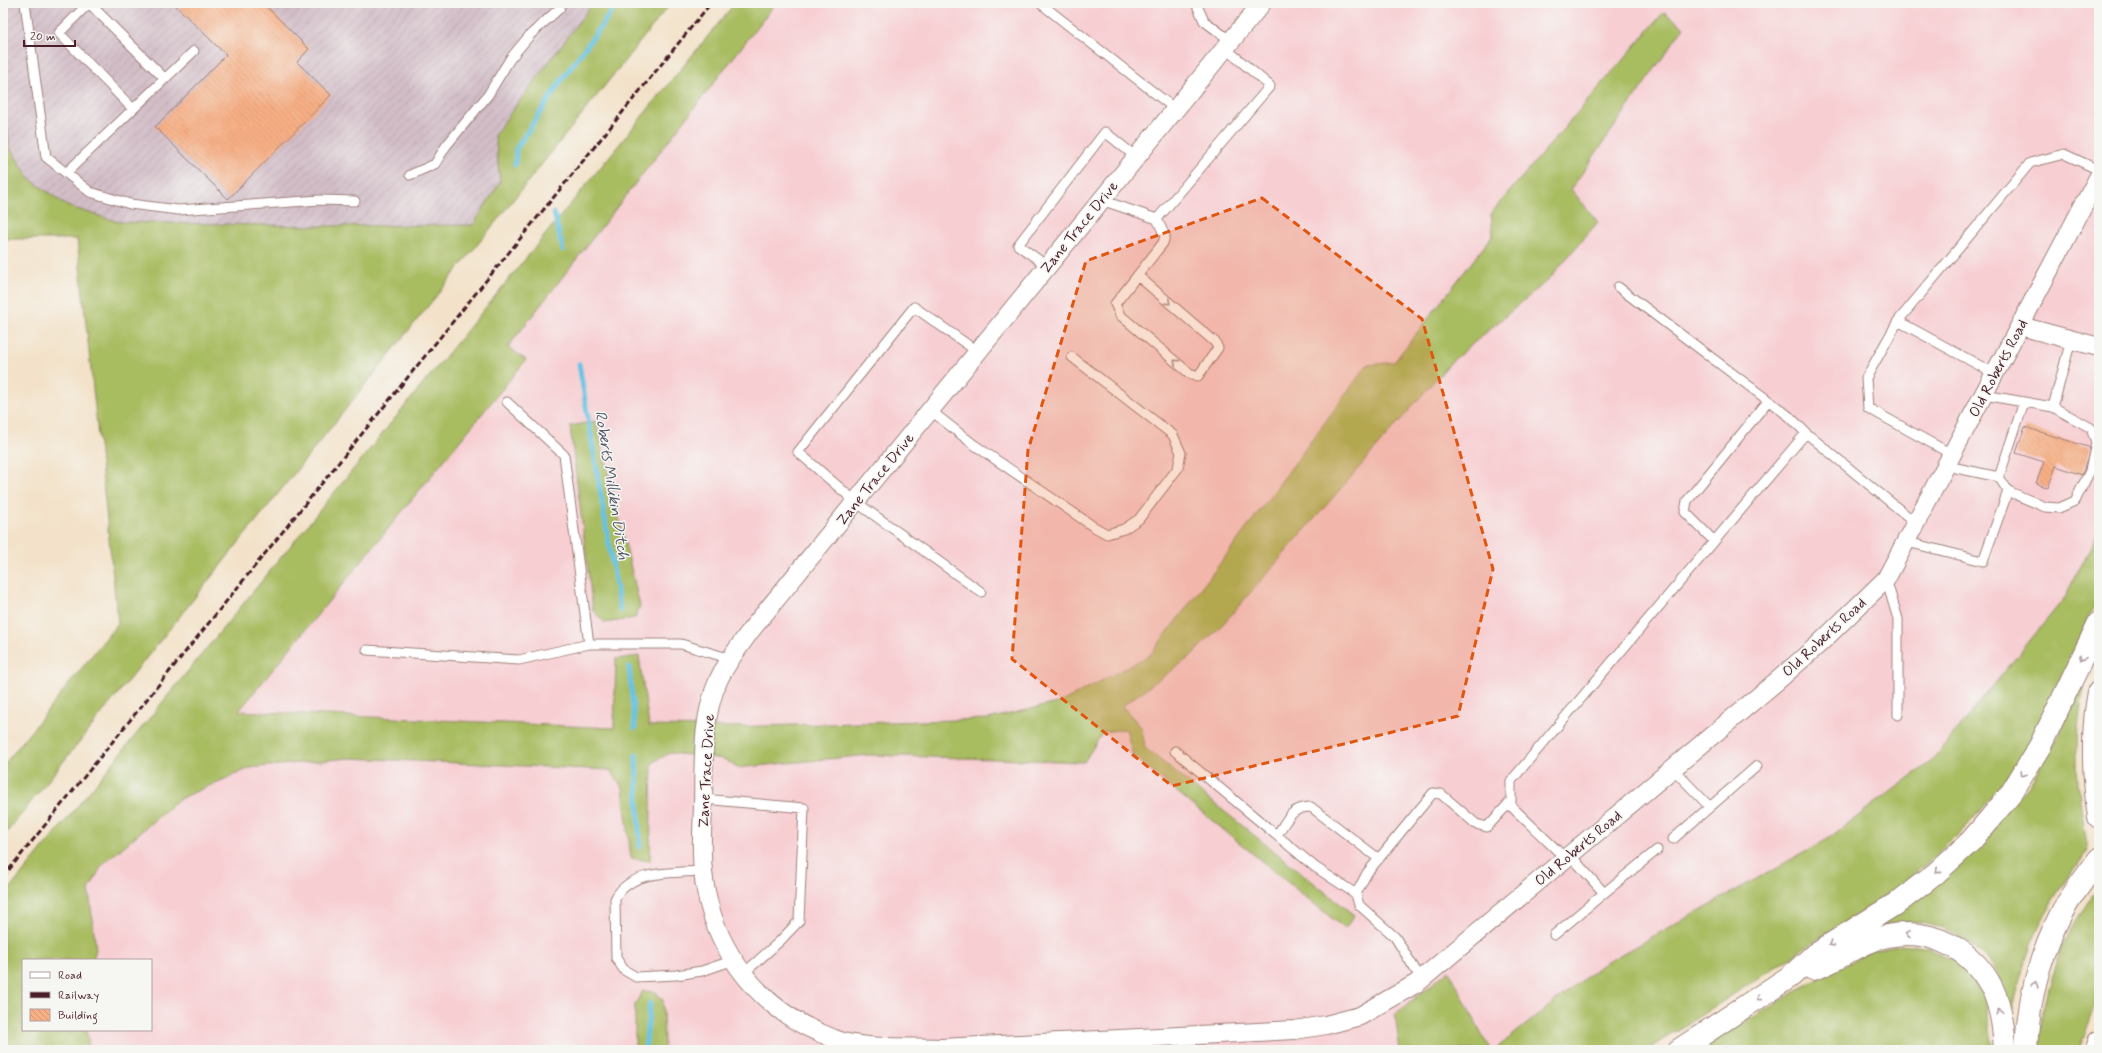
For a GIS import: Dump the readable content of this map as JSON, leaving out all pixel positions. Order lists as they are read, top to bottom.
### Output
{
  "streets": {
    "street": ["Zane Trace Drive", "Old Roberts Road"]
  },
  "crossings": [
    ["Zane Trace Drive", "Old Roberts Road"]
  ],
  "water": ["Roberts Millikin Ditch"],
  "legend": ["Road", "Railway", "Building"],
  "scale_bar": "20 m"
}
